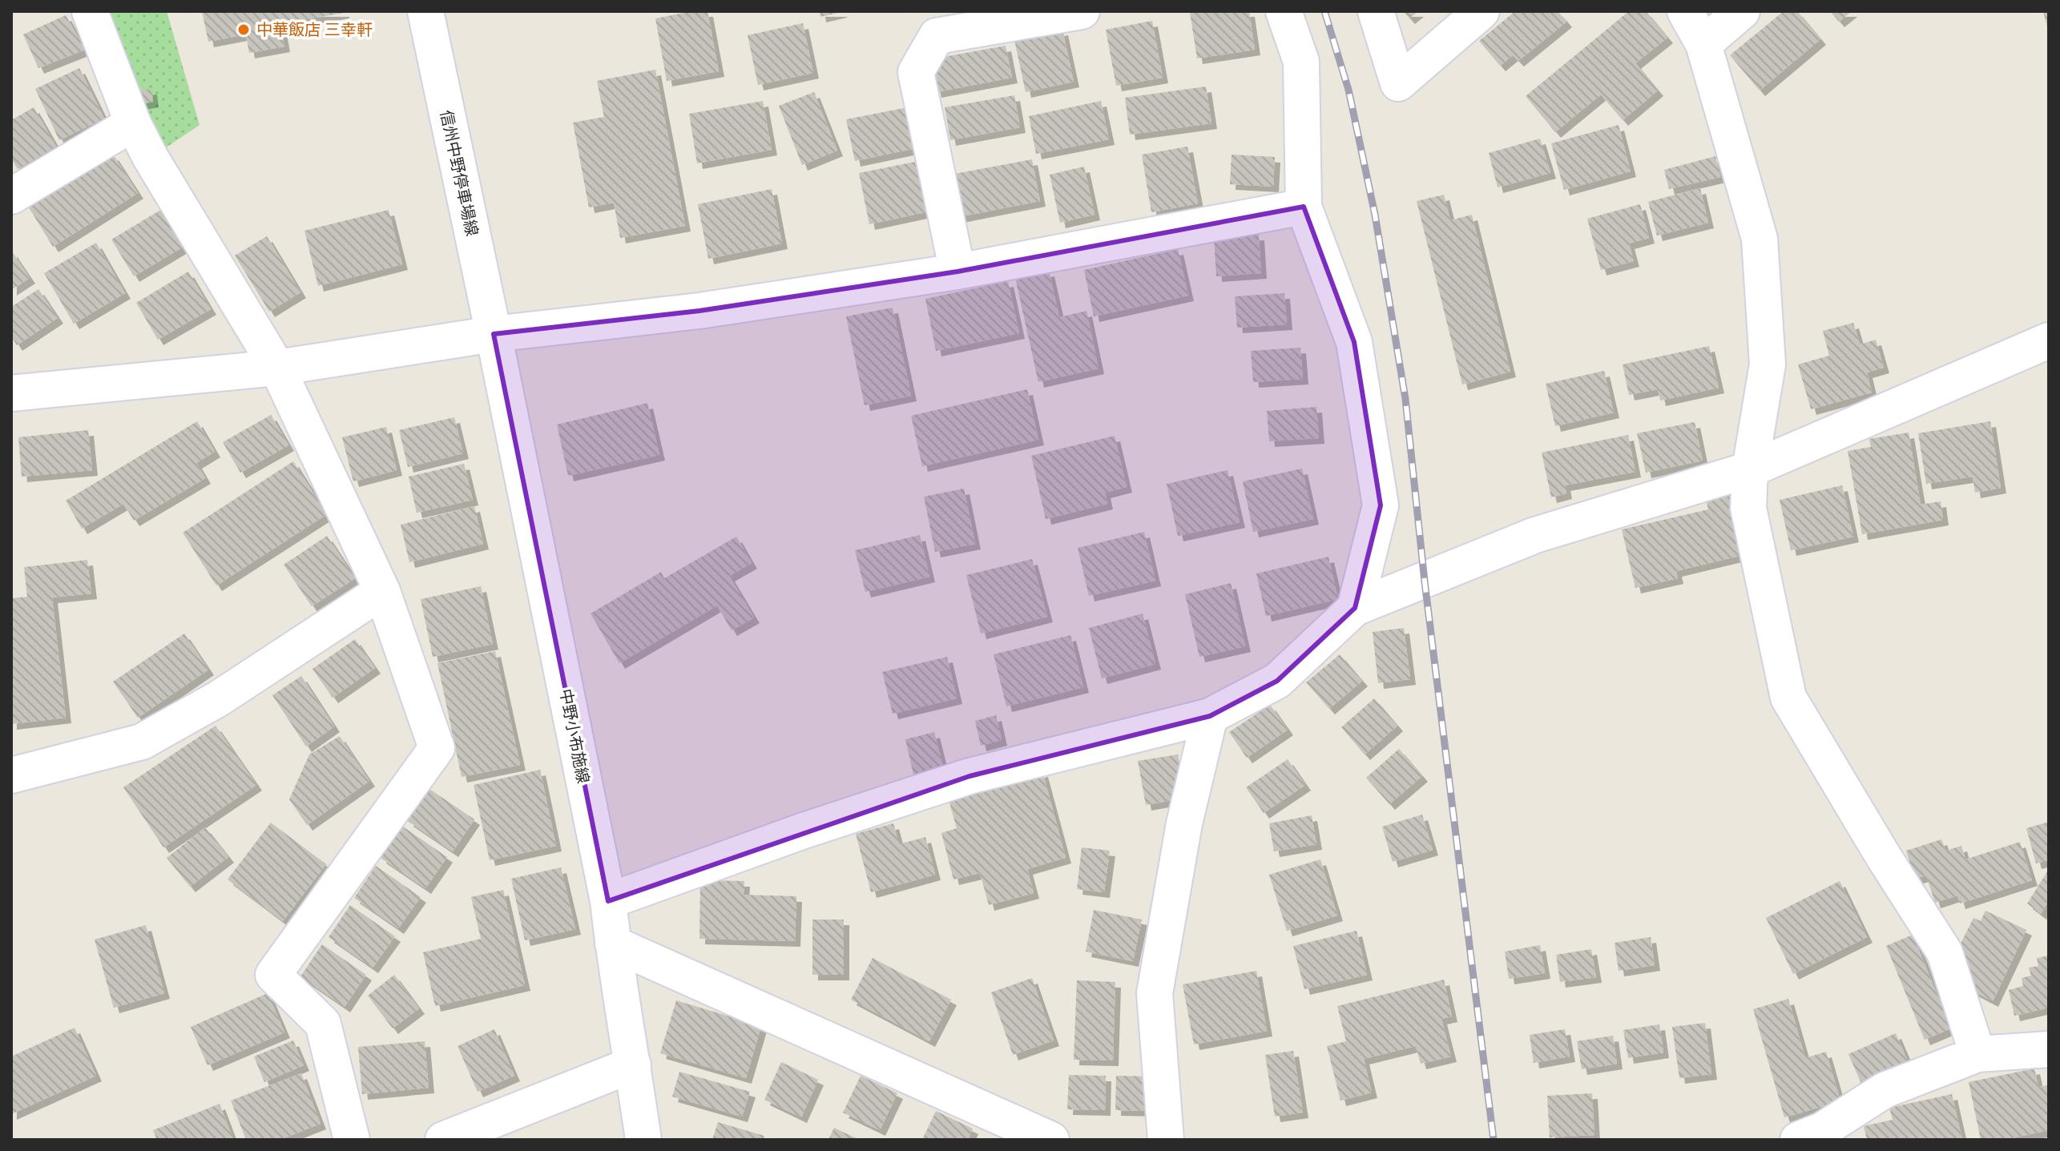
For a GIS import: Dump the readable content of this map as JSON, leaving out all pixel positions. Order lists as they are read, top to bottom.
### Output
{
  "streets": {
    "street": ["信州中野停車場線", "中野小布施線"]
  },
  "crossings": [
    ["信州中野停車場線", "中野小布施線"]
  ],
  "places": ["中華飯店 三幸軒"]
}
